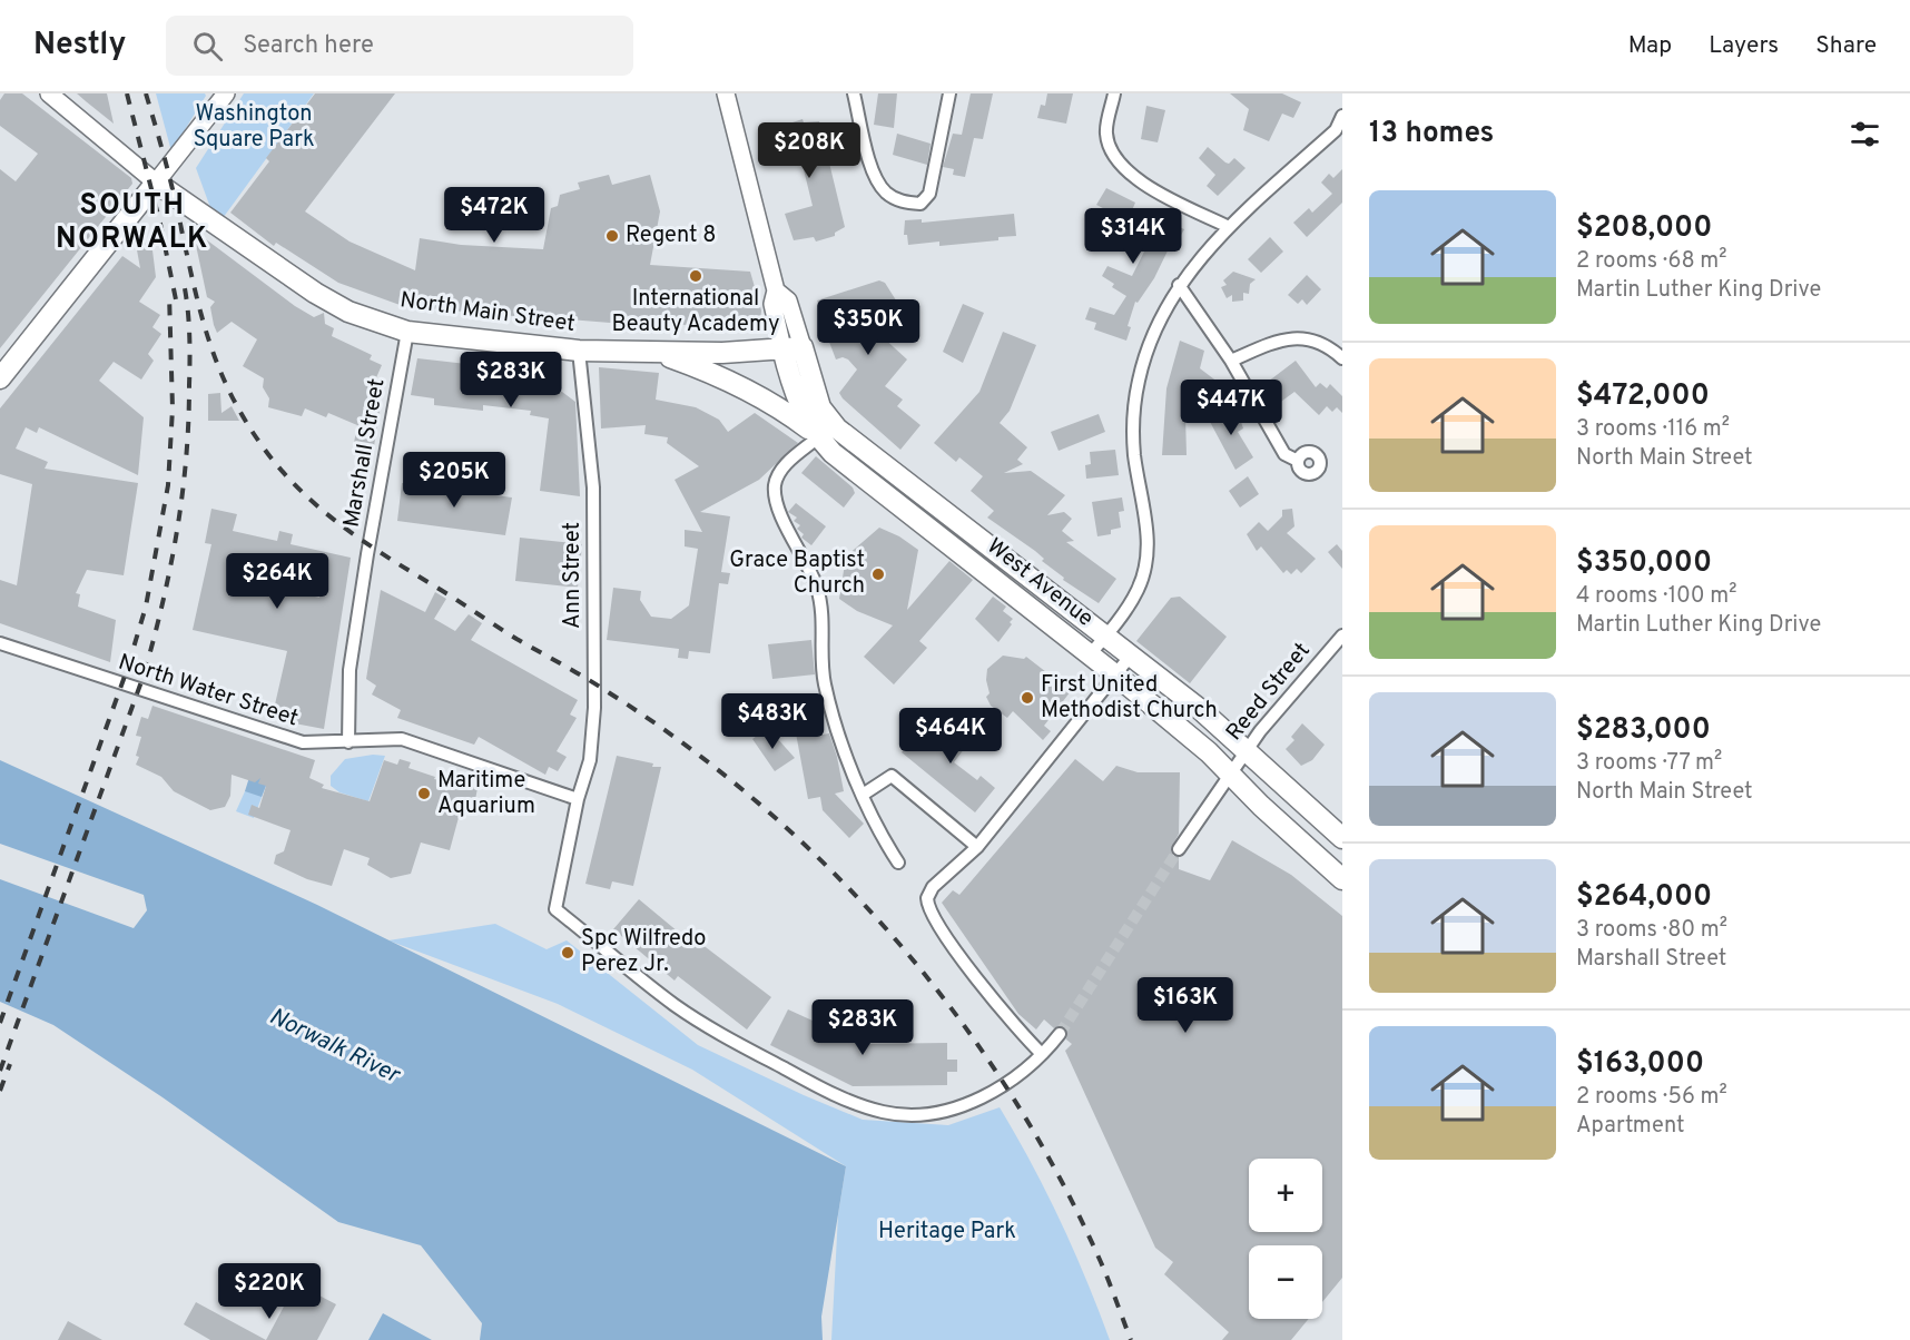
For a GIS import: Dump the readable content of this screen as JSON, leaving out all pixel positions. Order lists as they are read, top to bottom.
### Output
{
  "streets": {
    "main road": ["North Main Street", "West Avenue"],
    "street": [
      "Marshall Street",
      "Ann Street",
      "North Water Street",
      "Reed Street"
    ]
  },
  "crossings": [
    ["North Main Street", "Marshall Street"],
    ["North Main Street", "Ann Street"],
    ["North Main Street", "West Avenue"],
    ["Marshall Street", "North Water Street"],
    ["Ann Street", "North Water Street"],
    ["West Avenue", "Reed Street"]
  ],
  "districts": ["SOUTH NORWALK"],
  "water": ["Norwalk River"],
  "parks": ["Washington Square Park", "Heritage Park"],
  "places": [
    "Regent 8",
    "International Beauty Academy",
    "Grace Baptist Church",
    "First United Methodist Church",
    "Maritime Aquarium",
    "Spc Wilfredo Perez Jr."
  ],
  "page": {
    "header": "Nestly",
    "search": "Search here",
    "nav": ["Map", "Layers", "Share"],
    "heading": "13 homes",
    "price": [
      "$208K",
      "$472K",
      "$314K",
      "$350K",
      "$283K",
      "$447K",
      "$205K",
      "$264K",
      "$483K",
      "$464K",
      "$163K",
      "$283K",
      "$220K"
    ],
    "list": [
      {
        "name": "$208,000",
        "note": "2 rooms · 68 m² · Martin Luther King Drive"
      },
      {
        "name": "$472,000",
        "note": "3 rooms · 116 m² · North Main Street"
      },
      {
        "name": "$350,000",
        "note": "4 rooms · 100 m² · Martin Luther King Drive"
      },
      {
        "name": "$283,000",
        "note": "3 rooms · 77 m² · North Main Street"
      },
      {
        "name": "$264,000",
        "note": "3 rooms · 80 m² · Marshall Street"
      },
      {
        "name": "$163,000",
        "note": "2 rooms · 56 m² · Apartment"
      }
    ],
    "map_buttons": ["+", "−"]
  }
}
